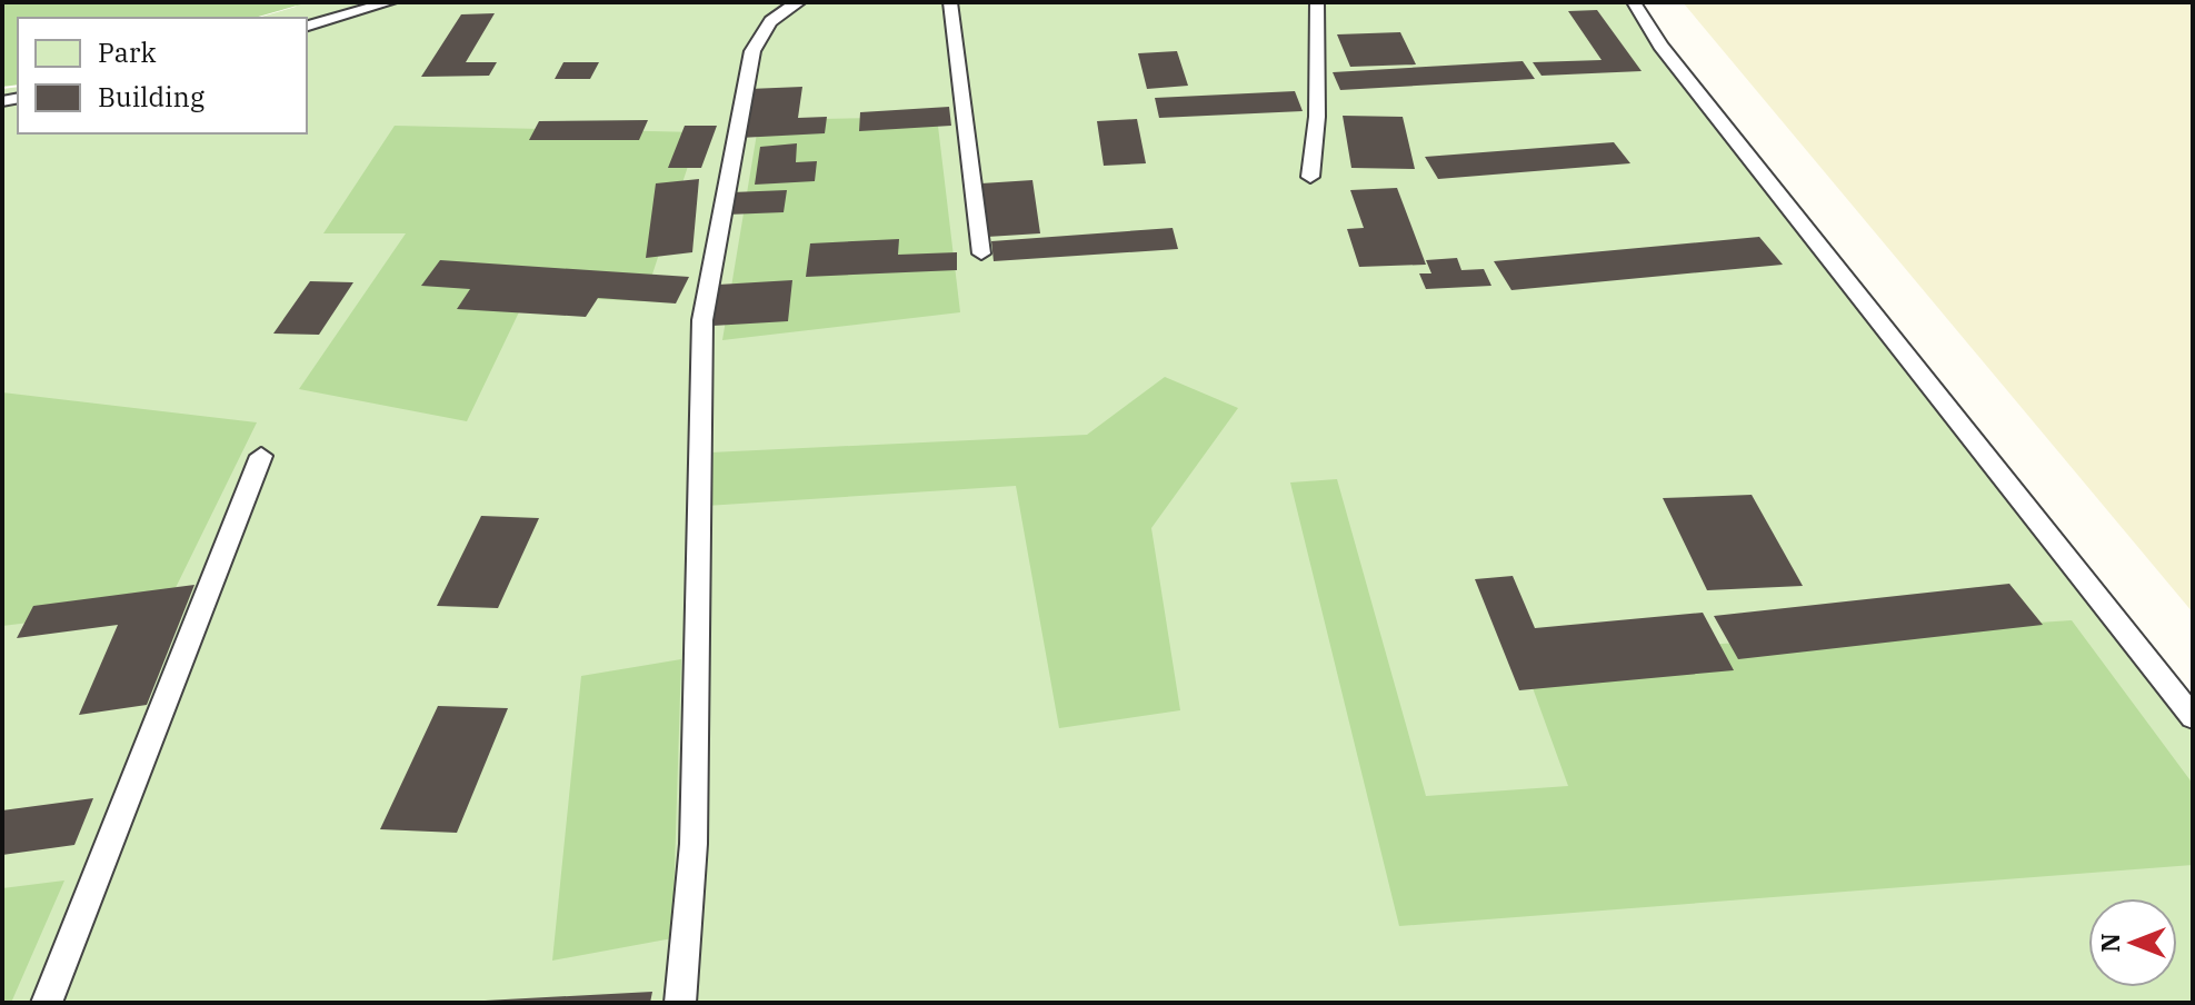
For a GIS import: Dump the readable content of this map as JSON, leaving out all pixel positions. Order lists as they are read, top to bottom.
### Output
{
  "legend": ["Park", "Building"],
  "north": "left"
}
